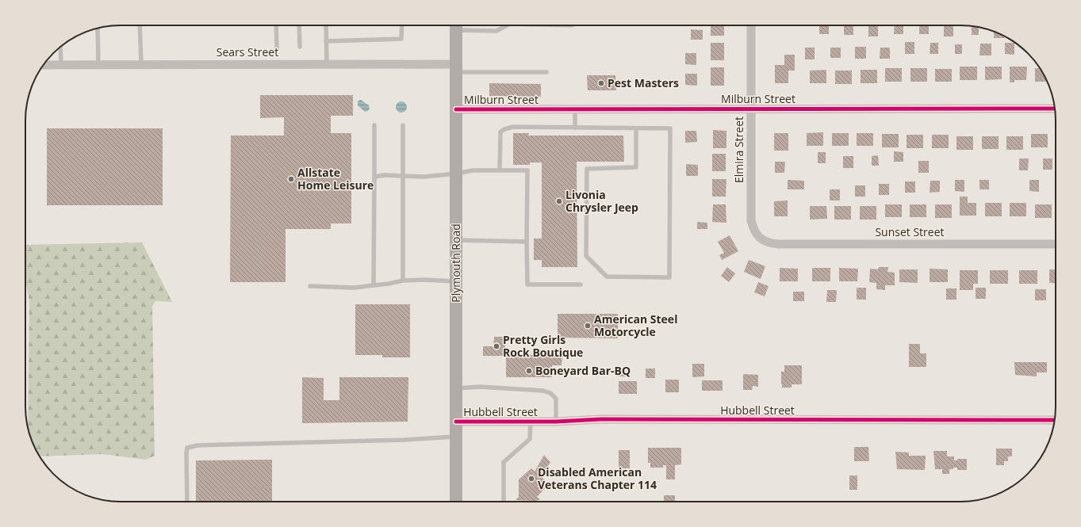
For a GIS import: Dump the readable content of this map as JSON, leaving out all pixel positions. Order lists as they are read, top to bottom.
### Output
{
  "streets": {
    "main road": ["Plymouth Road"],
    "street": [
      "Sears Street",
      "Milburn Street",
      "Elmira Street",
      "Sunset Street",
      "Hubbell Street"
    ]
  },
  "crossings": [
    ["Sears Street", "Plymouth Road"],
    ["Milburn Street", "Elmira Street"],
    ["Milburn Street", "Plymouth Road"],
    ["Elmira Street", "Sunset Street"],
    ["Plymouth Road", "Hubbell Street"]
  ],
  "places": [
    "Pest Masters",
    "Allstate Home Leisure",
    "Livonia Chrysler Jeep",
    "American Steel Motorcycle",
    "Pretty Girls Rock Boutique",
    "Boneyard Bar-BQ",
    "Disabled American Veterans Chapter 114"
  ]
}
